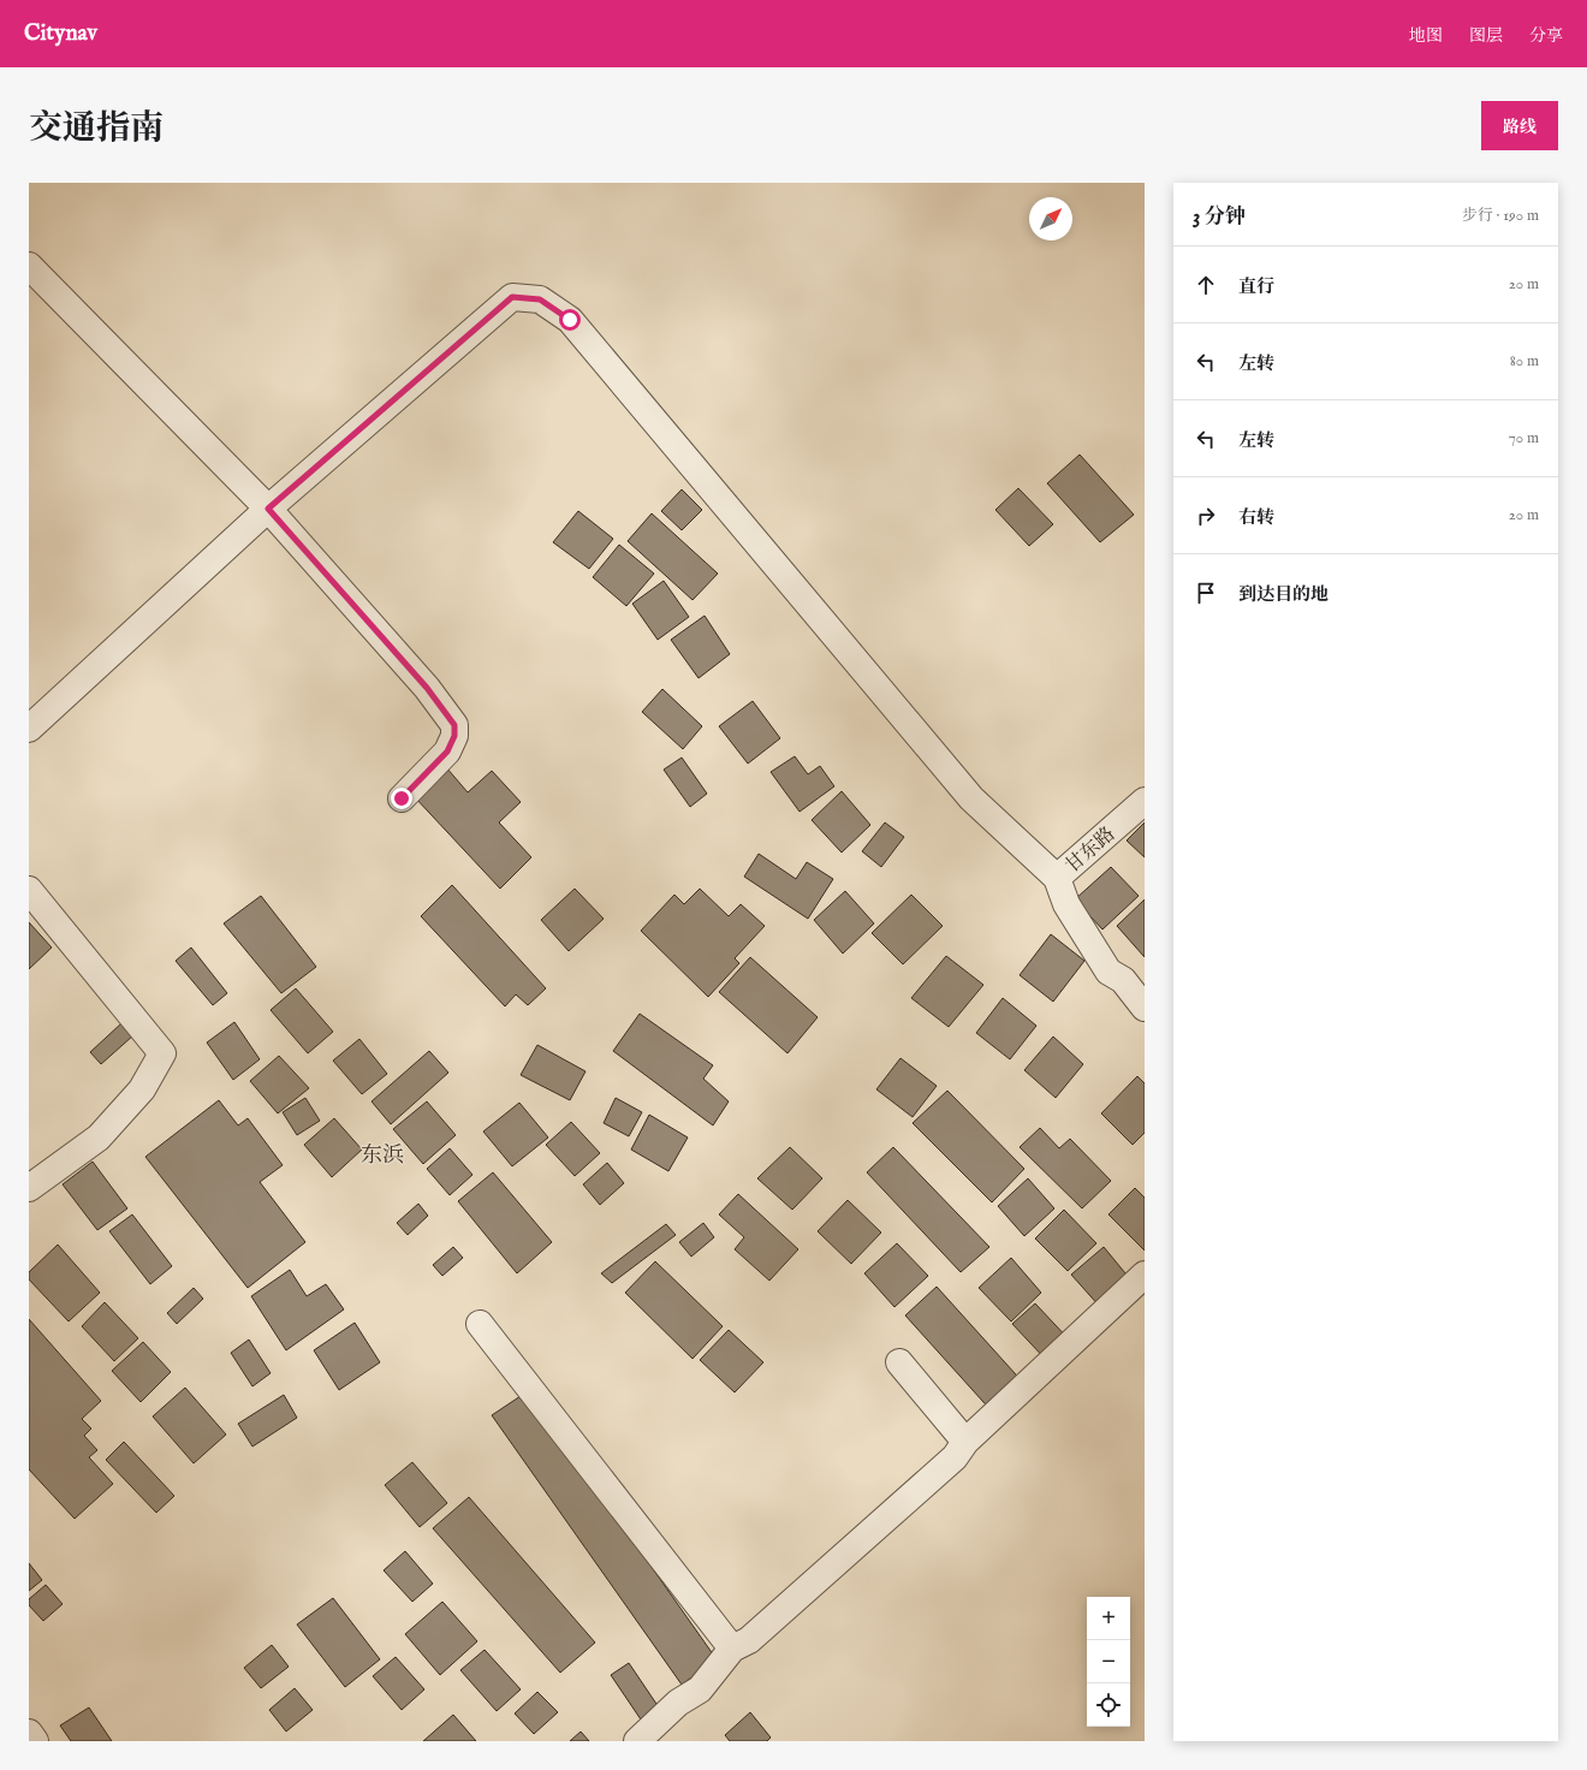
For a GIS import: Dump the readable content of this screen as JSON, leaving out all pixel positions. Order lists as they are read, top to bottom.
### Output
{
  "streets": {
    "street": ["甘东路"]
  },
  "districts": ["东浜"],
  "north": "top right",
  "page": {
    "header": "Citynav",
    "nav": ["地图", "图层", "分享"],
    "title": "交通指南",
    "buttons": "路线",
    "heading": ["3 分钟", "步行 · 190 m"],
    "list": [
      ["直行", "20 m"],
      ["左转", "80 m"],
      ["左转", "70 m"],
      ["右转", "20 m"],
      "到达目的地"
    ],
    "map_buttons": ["+", "−"]
  }
}
